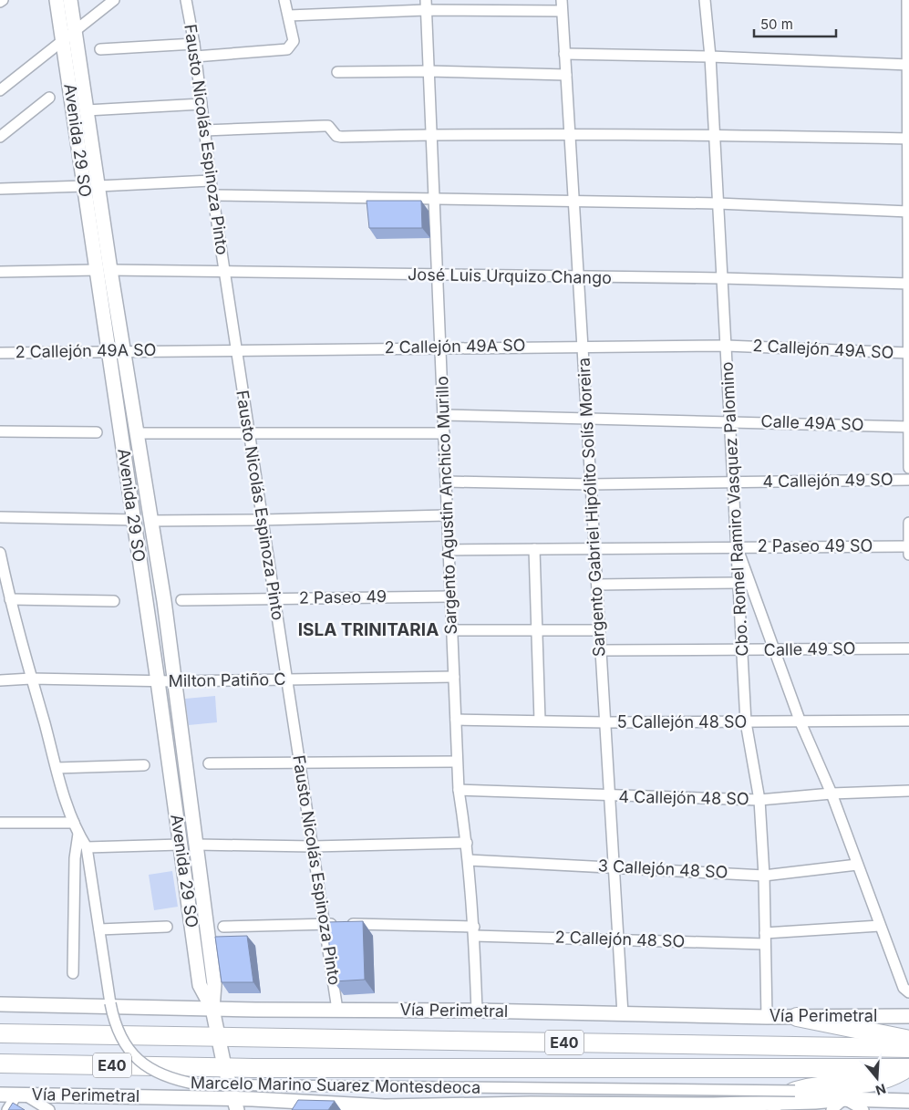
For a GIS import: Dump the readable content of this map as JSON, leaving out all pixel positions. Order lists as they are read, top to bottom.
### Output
{
  "streets": {
    "highway": ["Vía Perimetral", "E40"],
    "street": [
      "Fausto Nicolás Espinoza Pinto",
      "Avenida 29 SO",
      "José Luis Urquizo Chango",
      "2 Callejón 49A SO",
      "Calle 49A SO",
      "4 Callejón 49 SO",
      "Sargento Agustin Anchico Murillo",
      "Sargento Gabriel Hipólito Solís Moreira",
      "Cbo. Romel Ramiro Vasquez Palomino",
      "2 Paseo 49 SO",
      "2 Paseo 49",
      "Calle 49 SO",
      "Milton Patiño C",
      "5 Callejón 48 SO",
      "4 Callejón 48 SO",
      "3 Callejón 48 SO",
      "2 Callejón 48 SO",
      "Marcelo Marino Suarez Montesdeoca"
    ]
  },
  "crossings": [
    ["Fausto Nicolás Espinoza Pinto", "José Luis Urquizo Chango"],
    ["Fausto Nicolás Espinoza Pinto", "2 Callejón 49A SO"],
    ["Fausto Nicolás Espinoza Pinto", "2 Paseo 49"],
    ["Fausto Nicolás Espinoza Pinto", "Milton Patiño C"],
    ["Fausto Nicolás Espinoza Pinto", "2 Callejón 48 SO"],
    ["Fausto Nicolás Espinoza Pinto", "Vía Perimetral"],
    ["Avenida 29 SO", "José Luis Urquizo Chango"],
    ["Avenida 29 SO", "2 Callejón 49A SO"],
    ["Avenida 29 SO", "Milton Patiño C"],
    ["Avenida 29 SO", "Vía Perimetral"],
    ["José Luis Urquizo Chango", "Sargento Agustin Anchico Murillo"],
    ["José Luis Urquizo Chango", "Sargento Gabriel Hipólito Solís Moreira"],
    ["José Luis Urquizo Chango", "Cbo. Romel Ramiro Vasquez Palomino"],
    ["2 Callejón 49A SO", "Sargento Agustin Anchico Murillo"],
    ["2 Callejón 49A SO", "Sargento Gabriel Hipólito Solís Moreira"],
    ["2 Callejón 49A SO", "Cbo. Romel Ramiro Vasquez Palomino"],
    ["Calle 49A SO", "Sargento Agustin Anchico Murillo"],
    ["Calle 49A SO", "Sargento Gabriel Hipólito Solís Moreira"],
    ["Calle 49A SO", "Cbo. Romel Ramiro Vasquez Palomino"],
    ["4 Callejón 49 SO", "Sargento Agustin Anchico Murillo"],
    ["4 Callejón 49 SO", "Sargento Gabriel Hipólito Solís Moreira"],
    ["4 Callejón 49 SO", "Cbo. Romel Ramiro Vasquez Palomino"],
    ["Sargento Agustin Anchico Murillo", "2 Paseo 49 SO"],
    ["Sargento Agustin Anchico Murillo", "2 Paseo 49"],
    ["Sargento Agustin Anchico Murillo", "Milton Patiño C"],
    ["Sargento Agustin Anchico Murillo", "5 Callejón 48 SO"],
    ["Sargento Agustin Anchico Murillo", "4 Callejón 48 SO"],
    ["Sargento Agustin Anchico Murillo", "3 Callejón 48 SO"],
    ["Sargento Agustin Anchico Murillo", "2 Callejón 48 SO"],
    ["Sargento Agustin Anchico Murillo", "Vía Perimetral"],
    ["Sargento Gabriel Hipólito Solís Moreira", "2 Paseo 49 SO"],
    ["Sargento Gabriel Hipólito Solís Moreira", "Calle 49 SO"],
    ["Sargento Gabriel Hipólito Solís Moreira", "5 Callejón 48 SO"],
    ["Sargento Gabriel Hipólito Solís Moreira", "4 Callejón 48 SO"],
    ["Sargento Gabriel Hipólito Solís Moreira", "3 Callejón 48 SO"],
    ["Sargento Gabriel Hipólito Solís Moreira", "2 Callejón 48 SO"],
    ["Sargento Gabriel Hipólito Solís Moreira", "Vía Perimetral"],
    ["Cbo. Romel Ramiro Vasquez Palomino", "2 Paseo 49 SO"],
    ["Cbo. Romel Ramiro Vasquez Palomino", "Calle 49 SO"],
    ["Cbo. Romel Ramiro Vasquez Palomino", "5 Callejón 48 SO"],
    ["Cbo. Romel Ramiro Vasquez Palomino", "4 Callejón 48 SO"],
    ["Cbo. Romel Ramiro Vasquez Palomino", "3 Callejón 48 SO"],
    ["Cbo. Romel Ramiro Vasquez Palomino", "2 Callejón 48 SO"],
    ["Cbo. Romel Ramiro Vasquez Palomino", "Vía Perimetral"],
    ["Milton Patiño C", "Marcelo Marino Suarez Montesdeoca"]
  ],
  "districts": ["ISLA TRINITARIA"],
  "scale_bar": "50 m",
  "north": "bottom"
}
